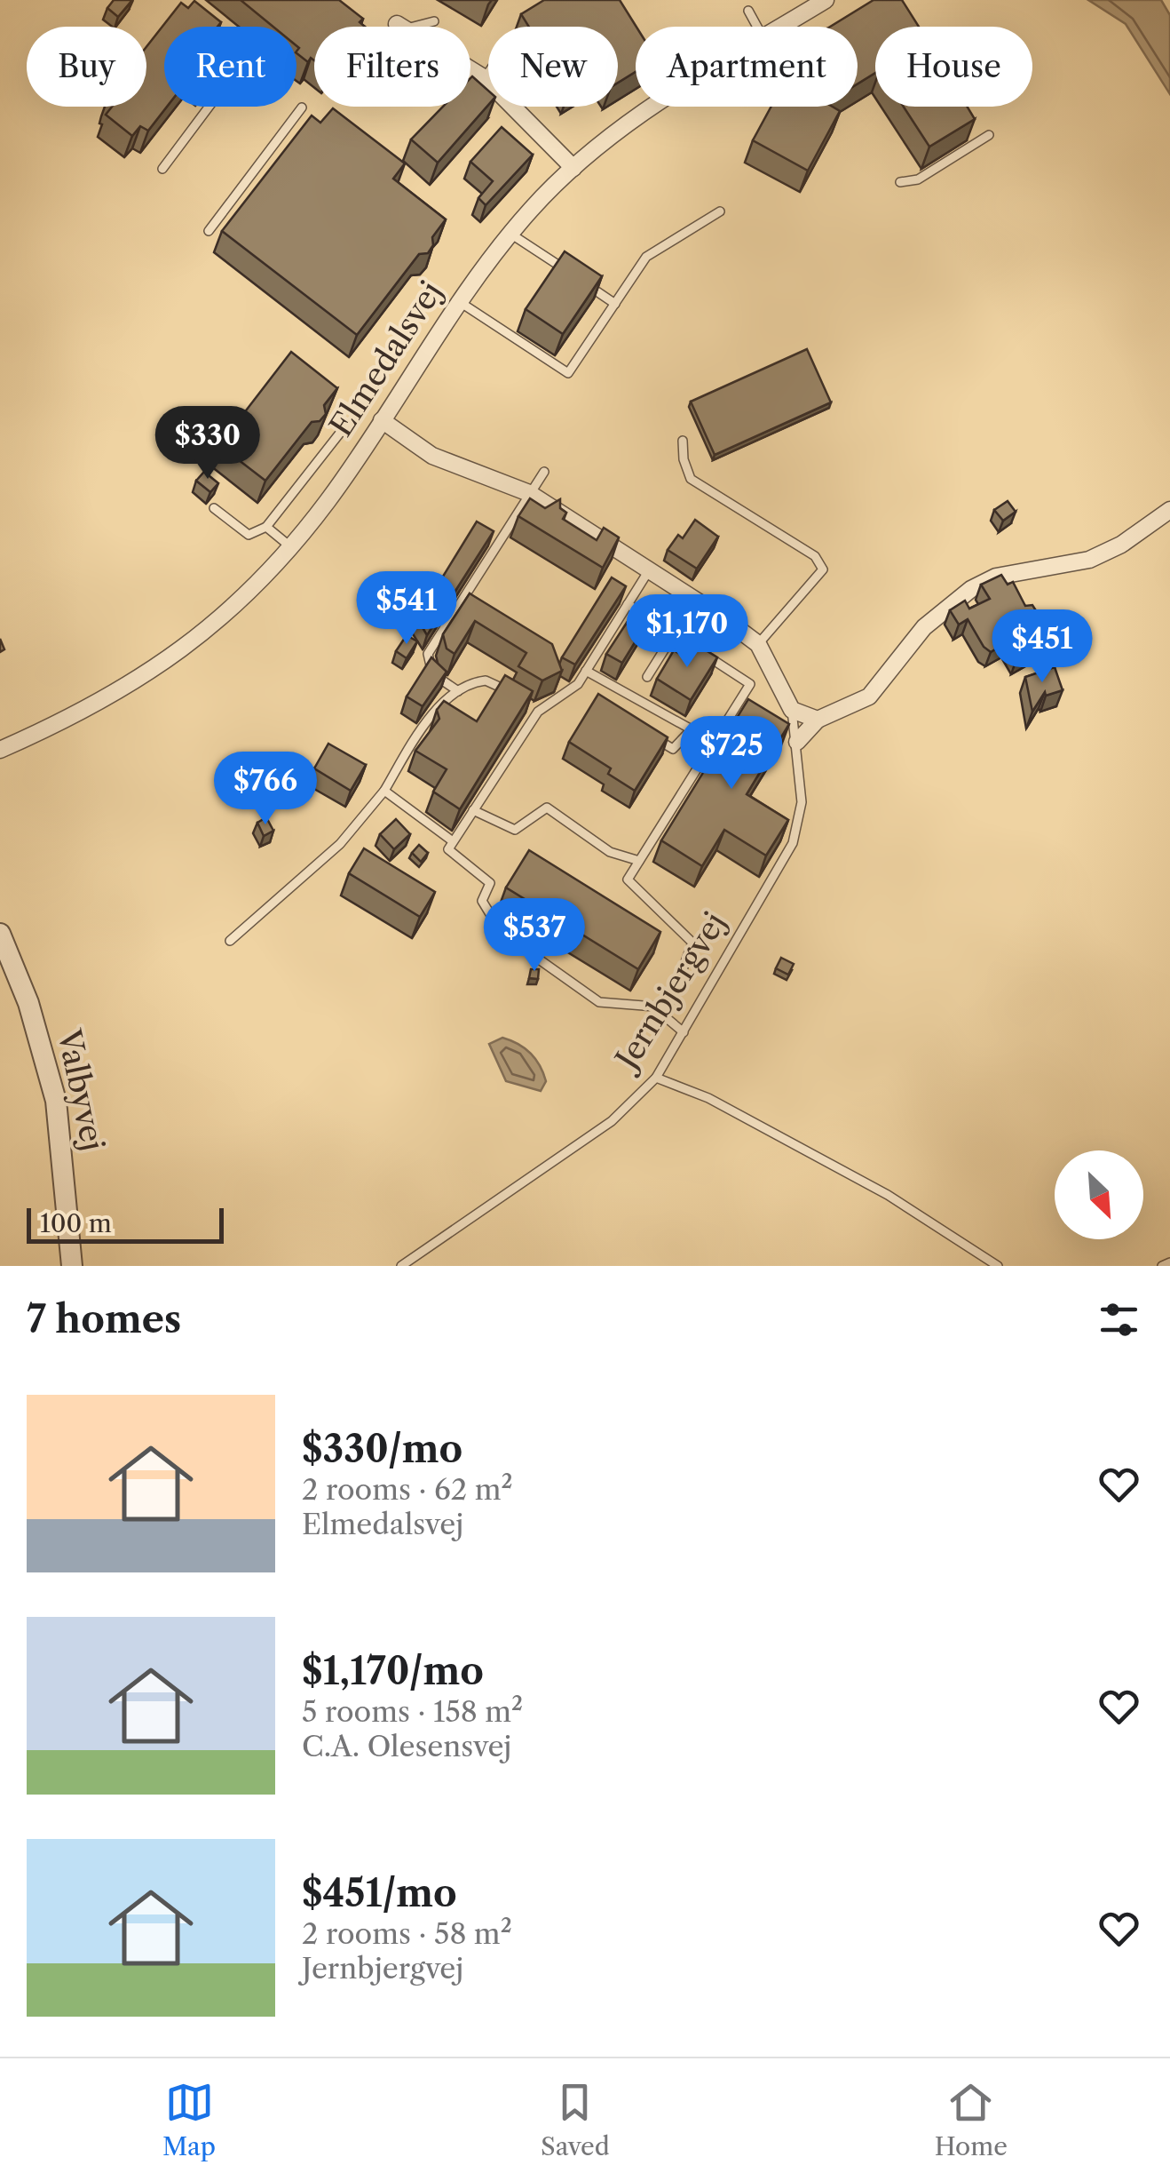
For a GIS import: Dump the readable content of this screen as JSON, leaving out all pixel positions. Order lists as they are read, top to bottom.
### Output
{
  "streets": {
    "street": ["Elmedalsvej", "Valbyvej"],
    "lane": ["Jernbjergvej"]
  },
  "scale_bar": "100 m",
  "north": "bottom right",
  "page": {
    "chip": [
      "Buy",
      "Rent",
      "Filters",
      "New",
      "Apartment",
      "House"
    ],
    "price": [
      "$330",
      "$541",
      "$1,170",
      "$451",
      "$725",
      "$766",
      "$537"
    ],
    "scale": "100 m",
    "heading": "7 homes",
    "list": [
      {
        "name": "$330/mo",
        "note": "2 rooms · 62 m² · Elmedalsvej"
      },
      {
        "name": "$1,170/mo",
        "note": "5 rooms · 158 m² · C.A. Olesensvej"
      },
      {
        "name": "$451/mo",
        "note": "2 rooms · 58 m² · Jernbjergvej"
      }
    ],
    "tabs": ["Map", "Saved", "Home"]
  }
}
